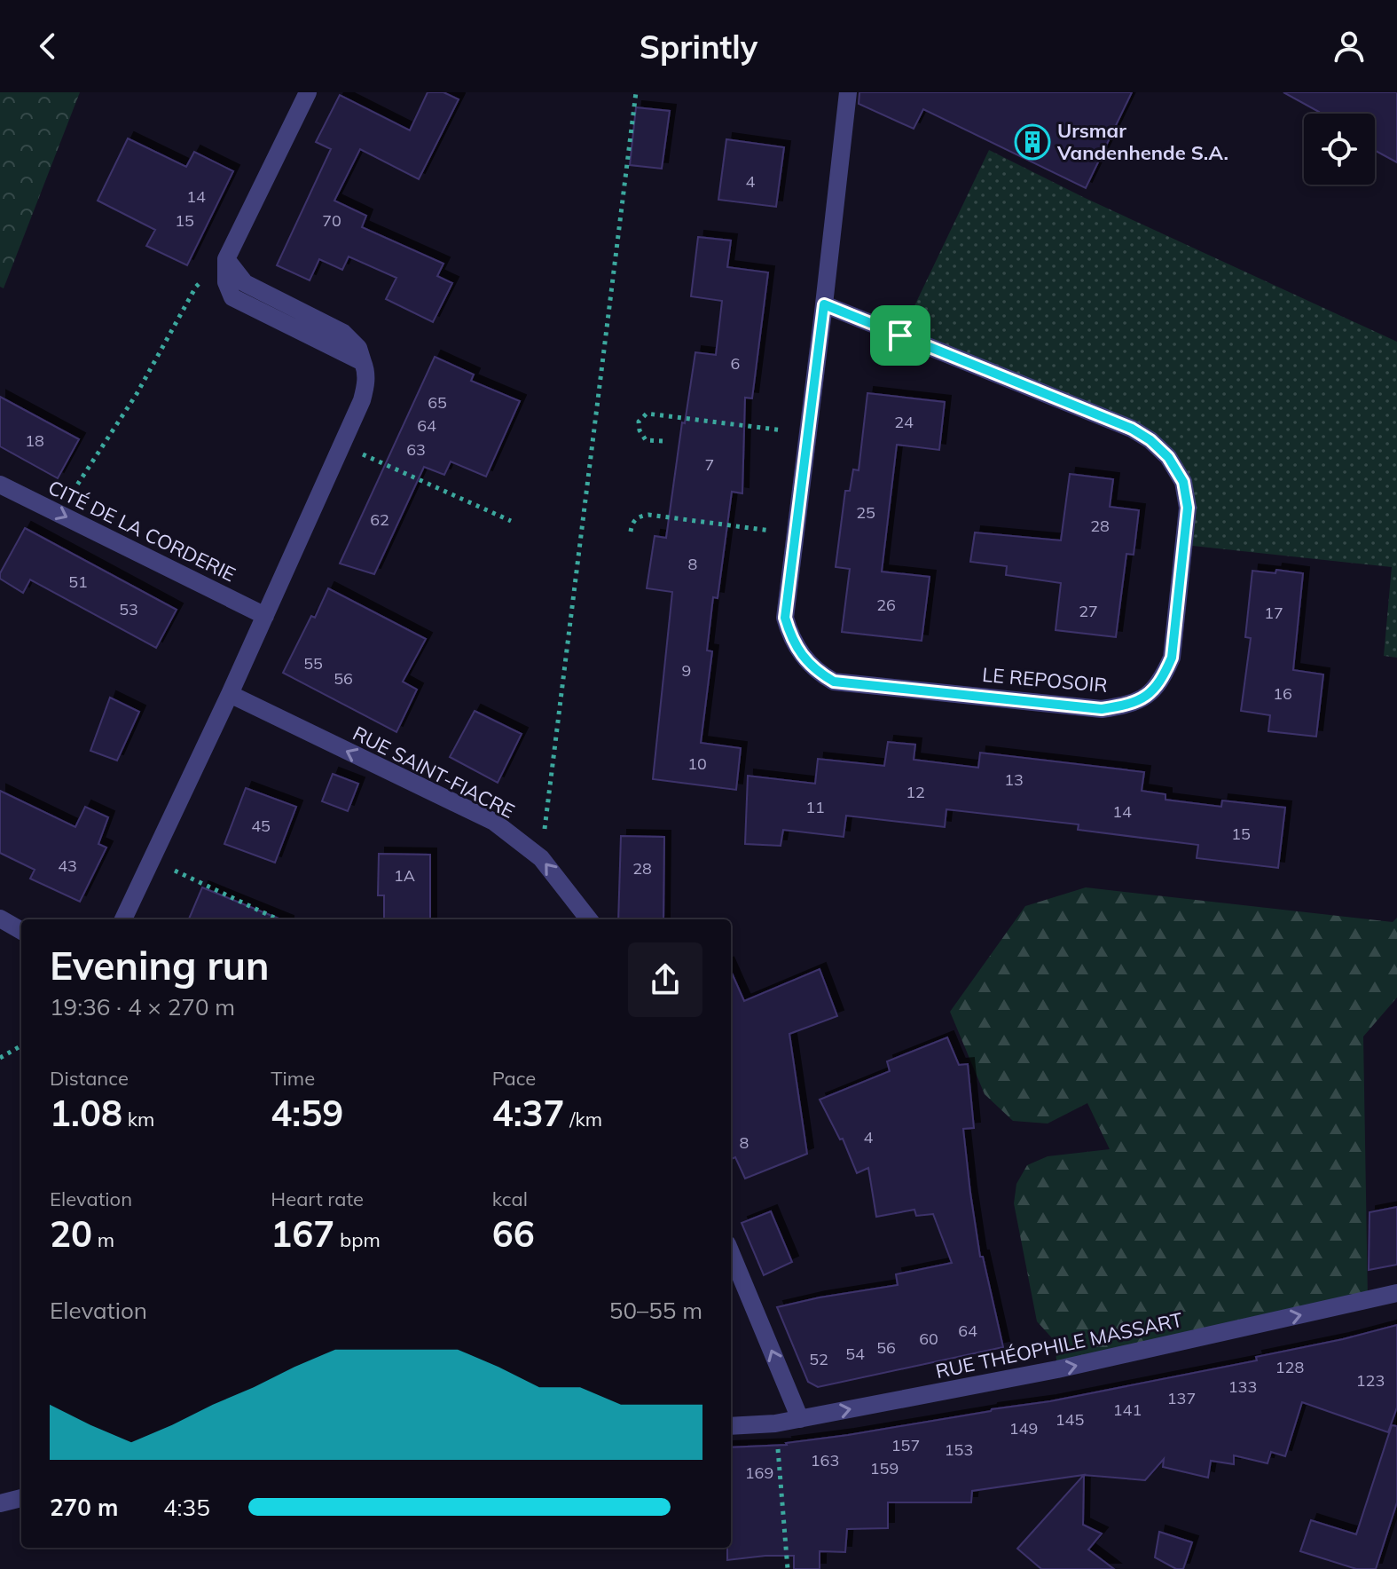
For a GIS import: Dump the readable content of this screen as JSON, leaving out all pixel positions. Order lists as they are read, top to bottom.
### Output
{
  "streets": {
    "street": [
      "CITÉ DE LA CORDERIE",
      "LE REPOSOIR",
      "RUE SAINT-FIACRE",
      "RUE THÉOPHILE MASSART"
    ]
  },
  "one_way": ["CITÉ DE LA CORDERIE", "RUE SAINT-FIACRE", "RUE THÉOPHILE MASSART"],
  "places": {
    "building": ["Ursmar Vandenhende S.A."]
  },
  "house_numbers": [
    "4",
    "14",
    "15",
    "70",
    "6",
    "65",
    "24",
    "64",
    "18",
    "63",
    "7",
    "25",
    "62",
    "28",
    "8",
    "51",
    "26",
    "53",
    "27",
    "17",
    "55",
    "9",
    "56",
    "16",
    "10",
    "13",
    "12",
    "11",
    "14",
    "45",
    "15",
    "43",
    "28",
    "1A",
    "4",
    "8",
    "64",
    "60",
    "56",
    "54",
    "52",
    "128",
    "123",
    "133",
    "137",
    "141",
    "145",
    "149",
    "157",
    "153",
    "163",
    "159",
    "169"
  ],
  "page": {
    "header": "Sprintly",
    "heading": ["Evening run", "19:36 · 4 × 270 m"],
    "stats": [
      ["Distance", "1.08 km"],
      ["Time", "4:59"],
      ["Pace", "4:37 /km"],
      ["Elevation", "20 m"],
      ["Heart rate", "167 bpm"],
      ["kcal", "66"]
    ],
    "chart": ["Elevation", "50–55 m"],
    "list": [
      {
        "name": "270 m",
        "note": "4:35"
      }
    ]
  }
}
